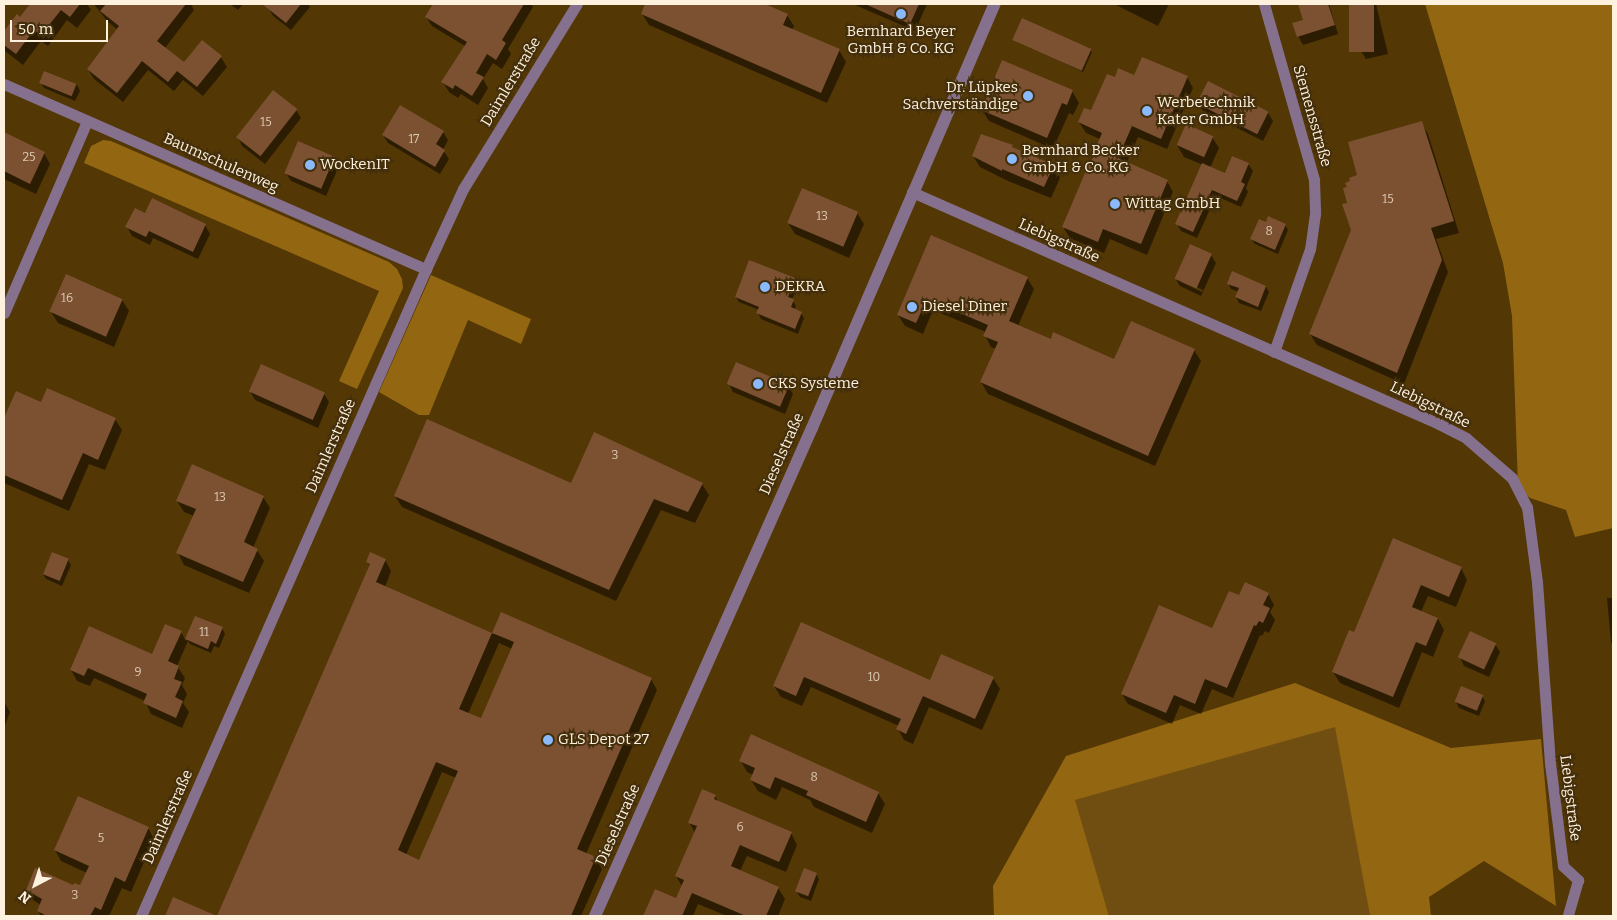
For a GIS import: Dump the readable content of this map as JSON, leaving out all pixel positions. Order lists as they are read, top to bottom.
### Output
{
  "streets": {
    "street": [
      "Daimlerstraße",
      "Siemensstraße",
      "Baumschulenweg",
      "Liebigstraße",
      "Dieselstraße"
    ]
  },
  "crossings": [
    ["Daimlerstraße", "Baumschulenweg"],
    ["Siemensstraße", "Liebigstraße"],
    ["Liebigstraße", "Dieselstraße"]
  ],
  "places": [
    "Bernhard Beyer GmbH & Co. KG",
    "Dr. Lüpkes Sachverständige",
    "Werbetechnik Kater GmbH",
    "Bernhard Becker GmbH & Co. KG",
    "WockenIT",
    "Wittag GmbH",
    "DEKRA",
    "Diesel Diner",
    "CKS Systeme",
    "GLS Depot 27"
  ],
  "house_numbers": [
    "15",
    "17",
    "25",
    "15",
    "13",
    "8",
    "16",
    "3",
    "13",
    "11",
    "9",
    "10",
    "8",
    "6",
    "5",
    "3"
  ],
  "scale_bar": "50 m",
  "north": "bottom left"
}
